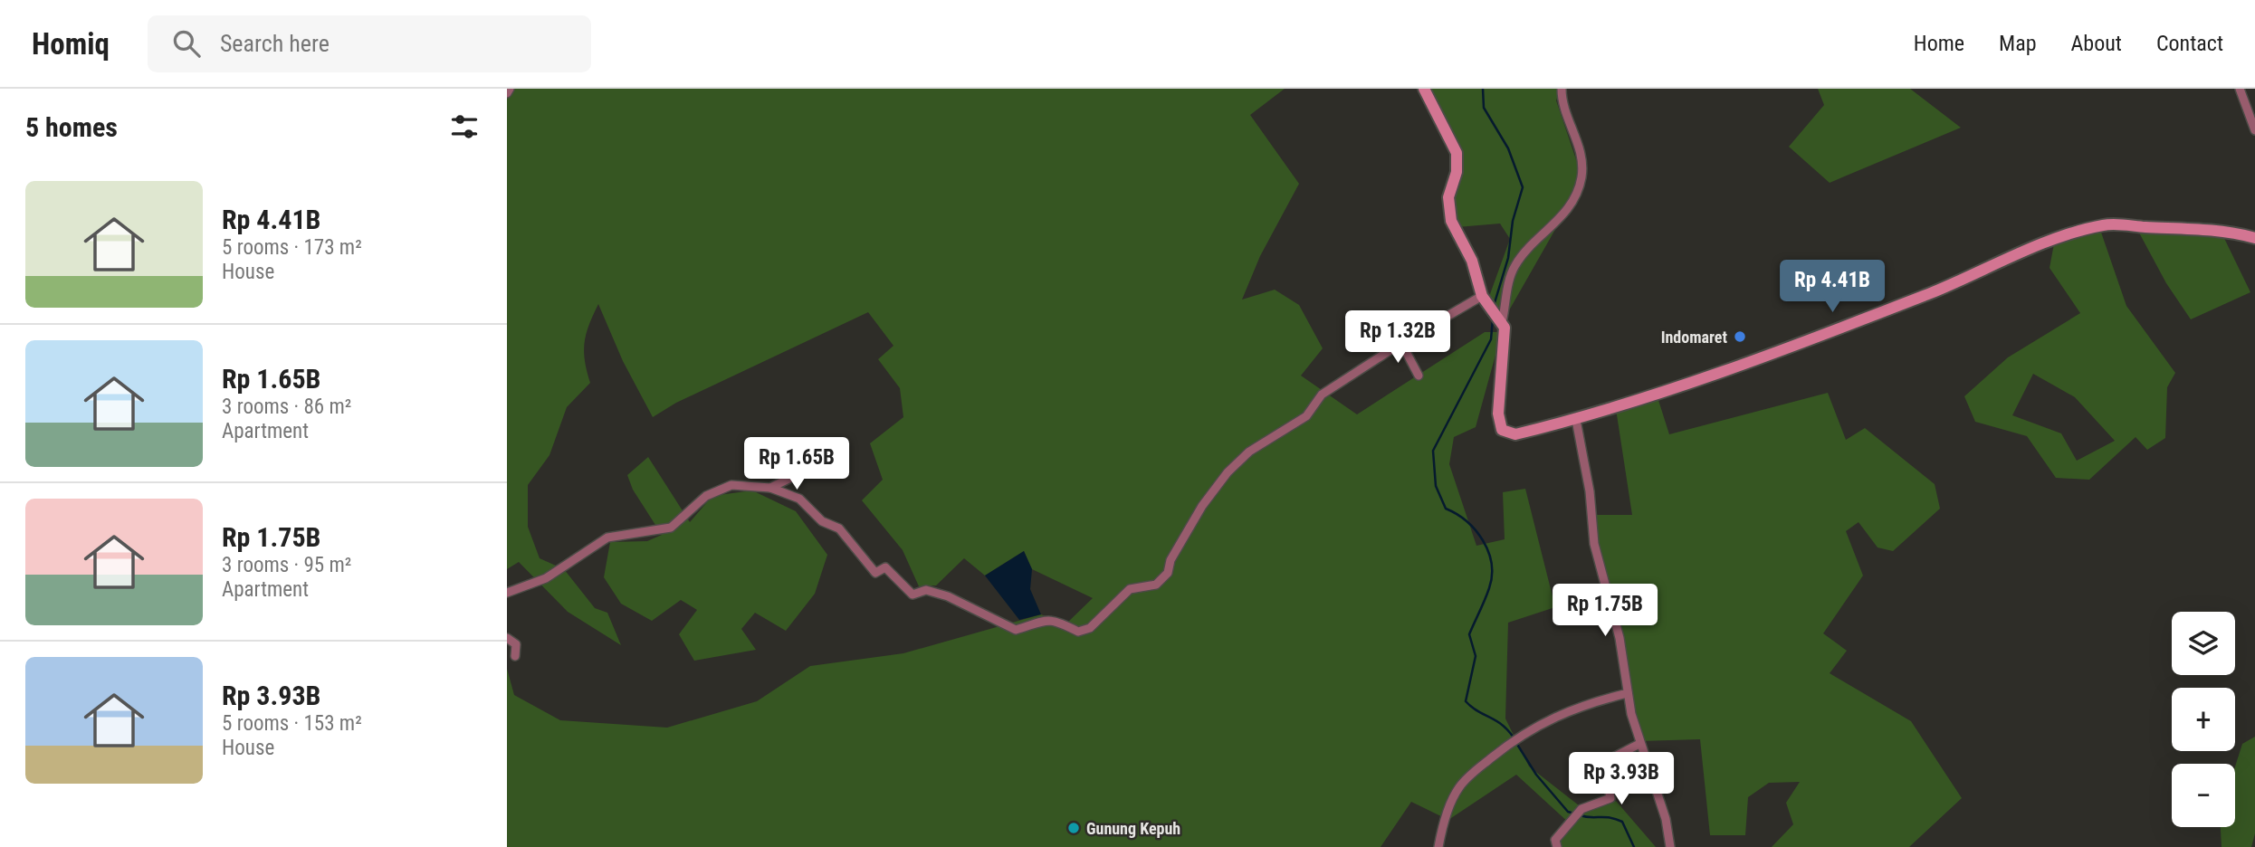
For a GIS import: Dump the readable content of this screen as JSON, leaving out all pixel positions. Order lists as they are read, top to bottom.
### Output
{
  "places": ["Indomaret", "Gunung Kepuh"],
  "page": {
    "header": "Homiq",
    "search": "Search here",
    "nav": [
      "Home",
      "Map",
      "About",
      "Contact"
    ],
    "heading": "5 homes",
    "list": [
      {
        "name": "Rp 4.41B",
        "note": "5 rooms · 173 m² · House"
      },
      {
        "name": "Rp 1.65B",
        "note": "3 rooms · 86 m² · Apartment"
      },
      {
        "name": "Rp 1.75B",
        "note": "3 rooms · 95 m² · Apartment"
      },
      {
        "name": "Rp 3.93B",
        "note": "5 rooms · 153 m² · House"
      }
    ],
    "price": [
      "Rp 4.41B",
      "Rp 1.32B",
      "Rp 1.65B",
      "Rp 1.75B",
      "Rp 3.93B"
    ],
    "map_buttons": ["+", "−"]
  }
}
